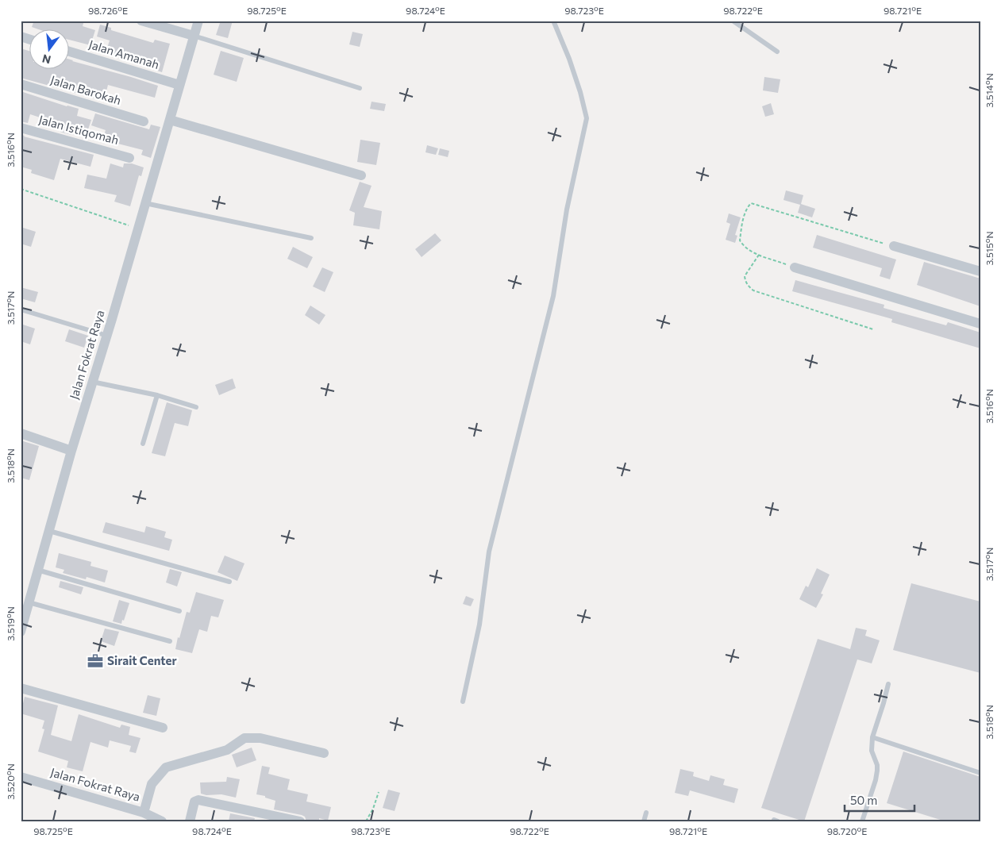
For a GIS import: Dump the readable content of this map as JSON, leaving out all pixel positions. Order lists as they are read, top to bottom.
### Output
{
  "streets": {
    "street": [
      "Jalan Amanah",
      "Jalan Barokah",
      "Jalan Istiqomah",
      "Jalan Fokrat Raya"
    ]
  },
  "crossings": [
    ["Jalan Amanah", "Jalan Fokrat Raya"]
  ],
  "places": {
    "office": ["Sirait Center"]
  },
  "scale_bar": "50 m",
  "north": "bottom",
  "coordinates": [
    "98.726°E",
    "98.725°E",
    "98.724°E",
    "98.723°E",
    "98.722°E",
    "98.721°E",
    "3.514°N",
    "3.516°N",
    "3.515°N",
    "3.517°N",
    "3.518°N",
    "3.519°N",
    "3.520°N",
    "98.720°E"
  ]
}
